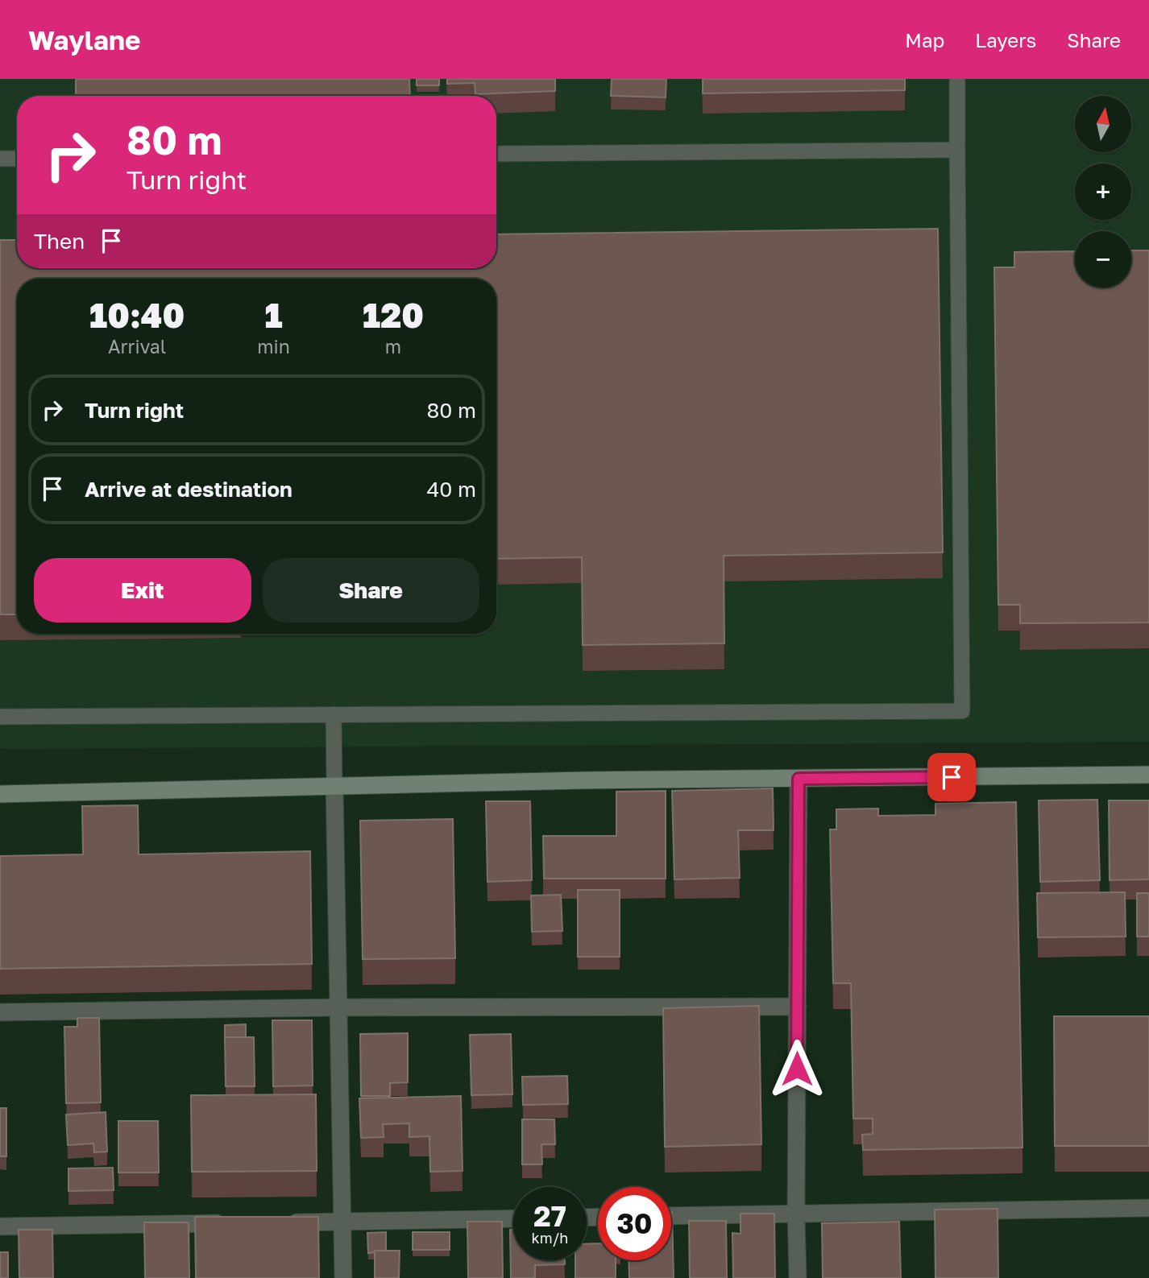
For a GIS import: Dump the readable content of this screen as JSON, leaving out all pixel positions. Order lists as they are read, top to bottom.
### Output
{
  "north": "top",
  "page": {
    "header": "Waylane",
    "nav": ["Map", "Layers", "Share"],
    "map_buttons": ["+", "−"],
    "turn": ["80 m", "Turn right"],
    "then": "Then",
    "eta": [
      "10:40",
      "Arrival",
      "1",
      "min",
      "120",
      "m"
    ],
    "list": [
      {
        "name": "Turn right",
        "value": "80 m"
      },
      {
        "name": "Arrive at destination",
        "value": "40 m"
      }
    ],
    "buttons": ["Exit", "Share"],
    "speed": "27 km/h",
    "limit": "30"
  }
}
